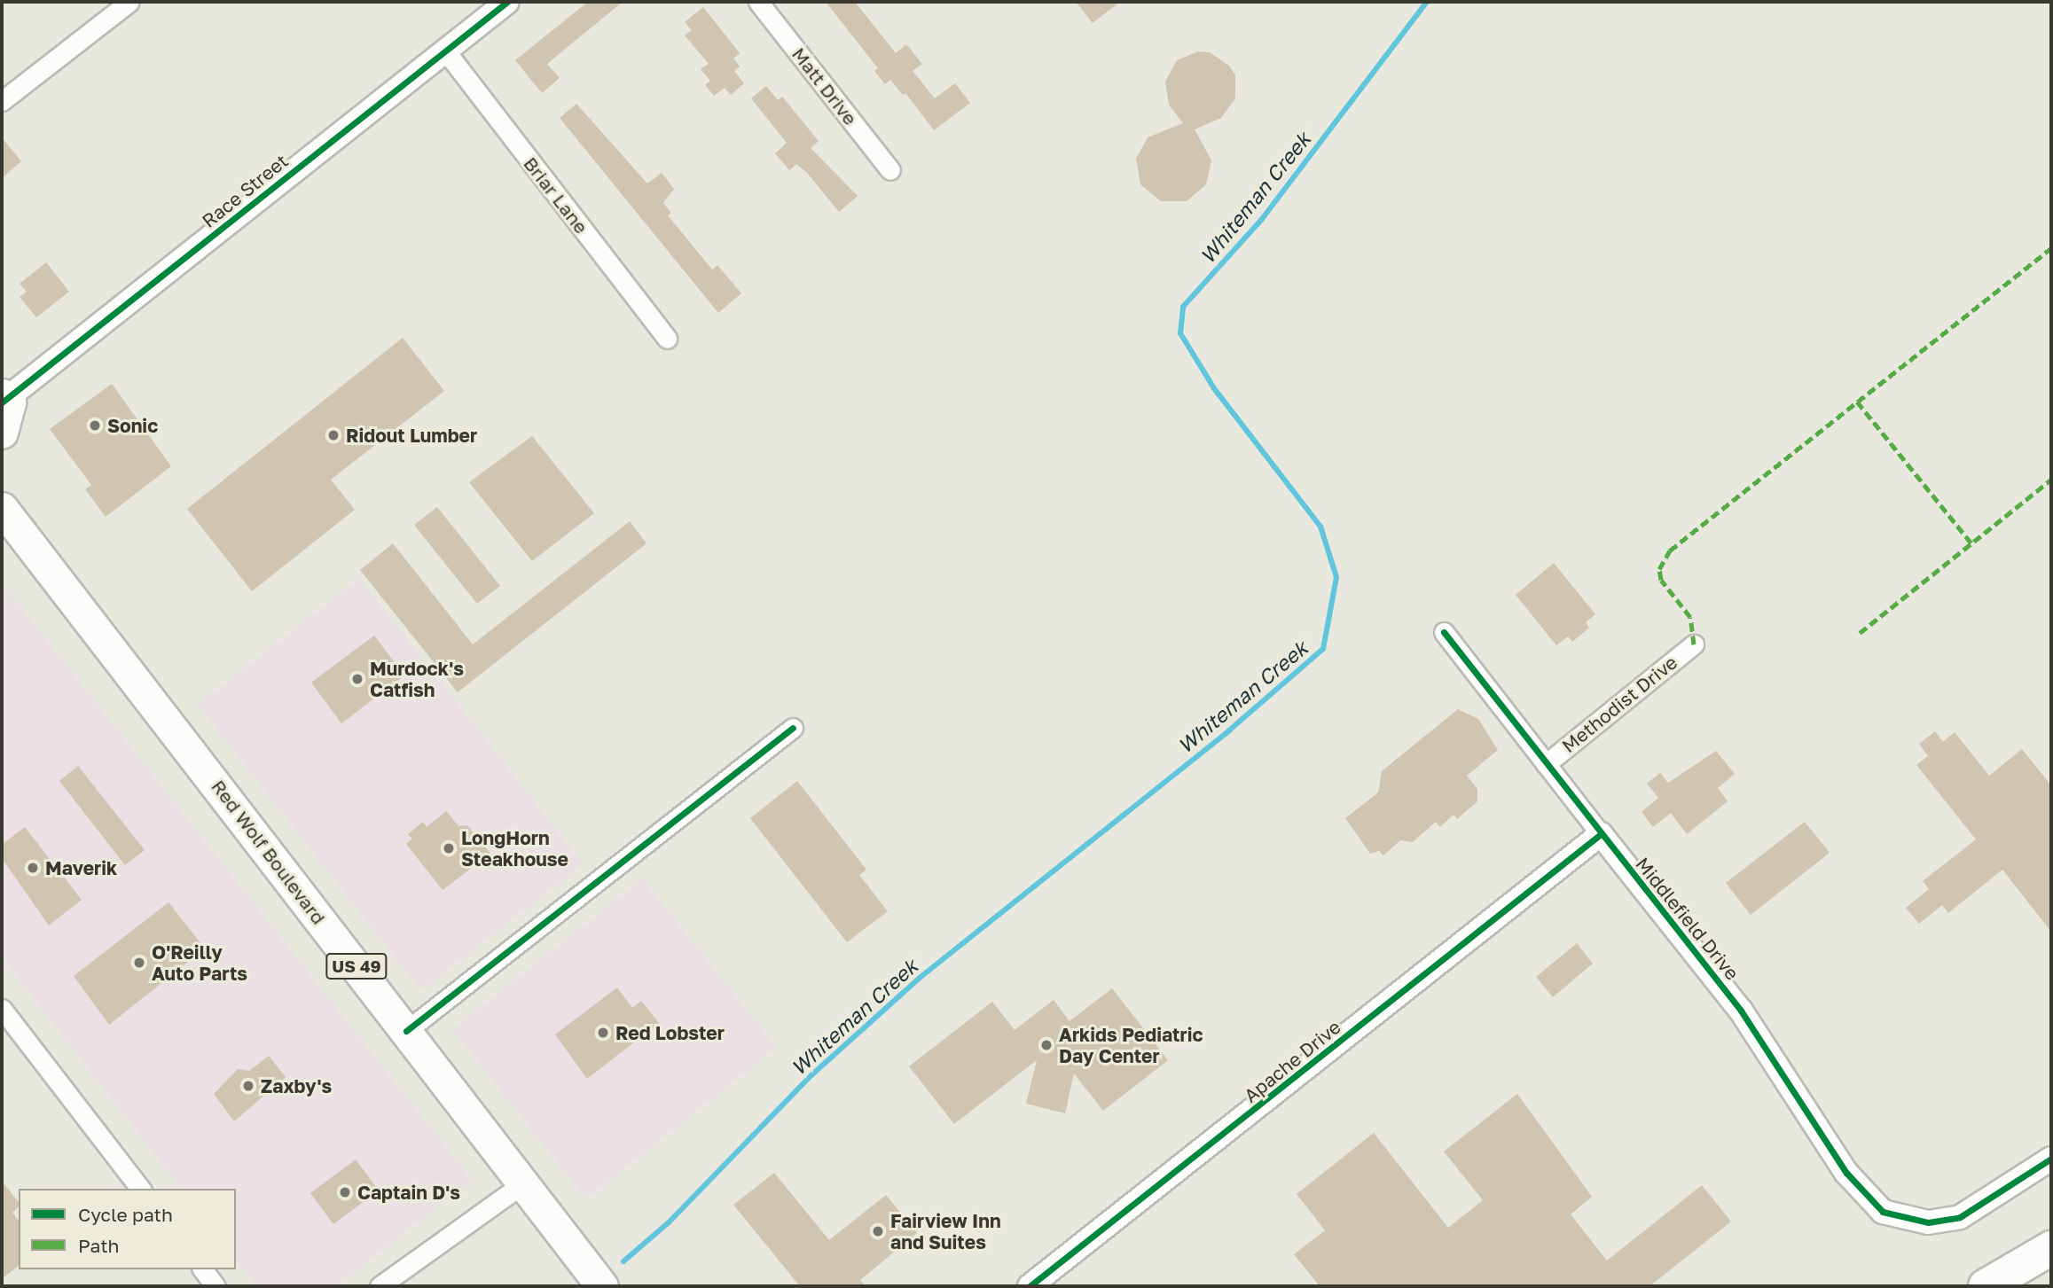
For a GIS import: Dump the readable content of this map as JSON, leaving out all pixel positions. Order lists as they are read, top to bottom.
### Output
{
  "streets": {
    "highway": ["Red Wolf Boulevard", "US 49"],
    "street": [
      "Matt Drive",
      "Race Street",
      "Briar Lane",
      "Methodist Drive",
      "Middlefield Drive",
      "Apache Drive"
    ]
  },
  "crossings": [
    ["Race Street", "Briar Lane"],
    ["Methodist Drive", "Middlefield Drive"],
    ["Middlefield Drive", "Apache Drive"]
  ],
  "water": ["Whiteman Creek"],
  "places": [
    "Sonic",
    "Ridout Lumber",
    "Murdock's Catfish",
    "LongHorn Steakhouse",
    "Maverik",
    "O'Reilly Auto Parts",
    "Red Lobster",
    "Arkids Pediatric Day Center",
    "Zaxby's",
    "Captain D's",
    "Fairview Inn and Suites"
  ],
  "legend": ["Cycle path", "Path"]
}
